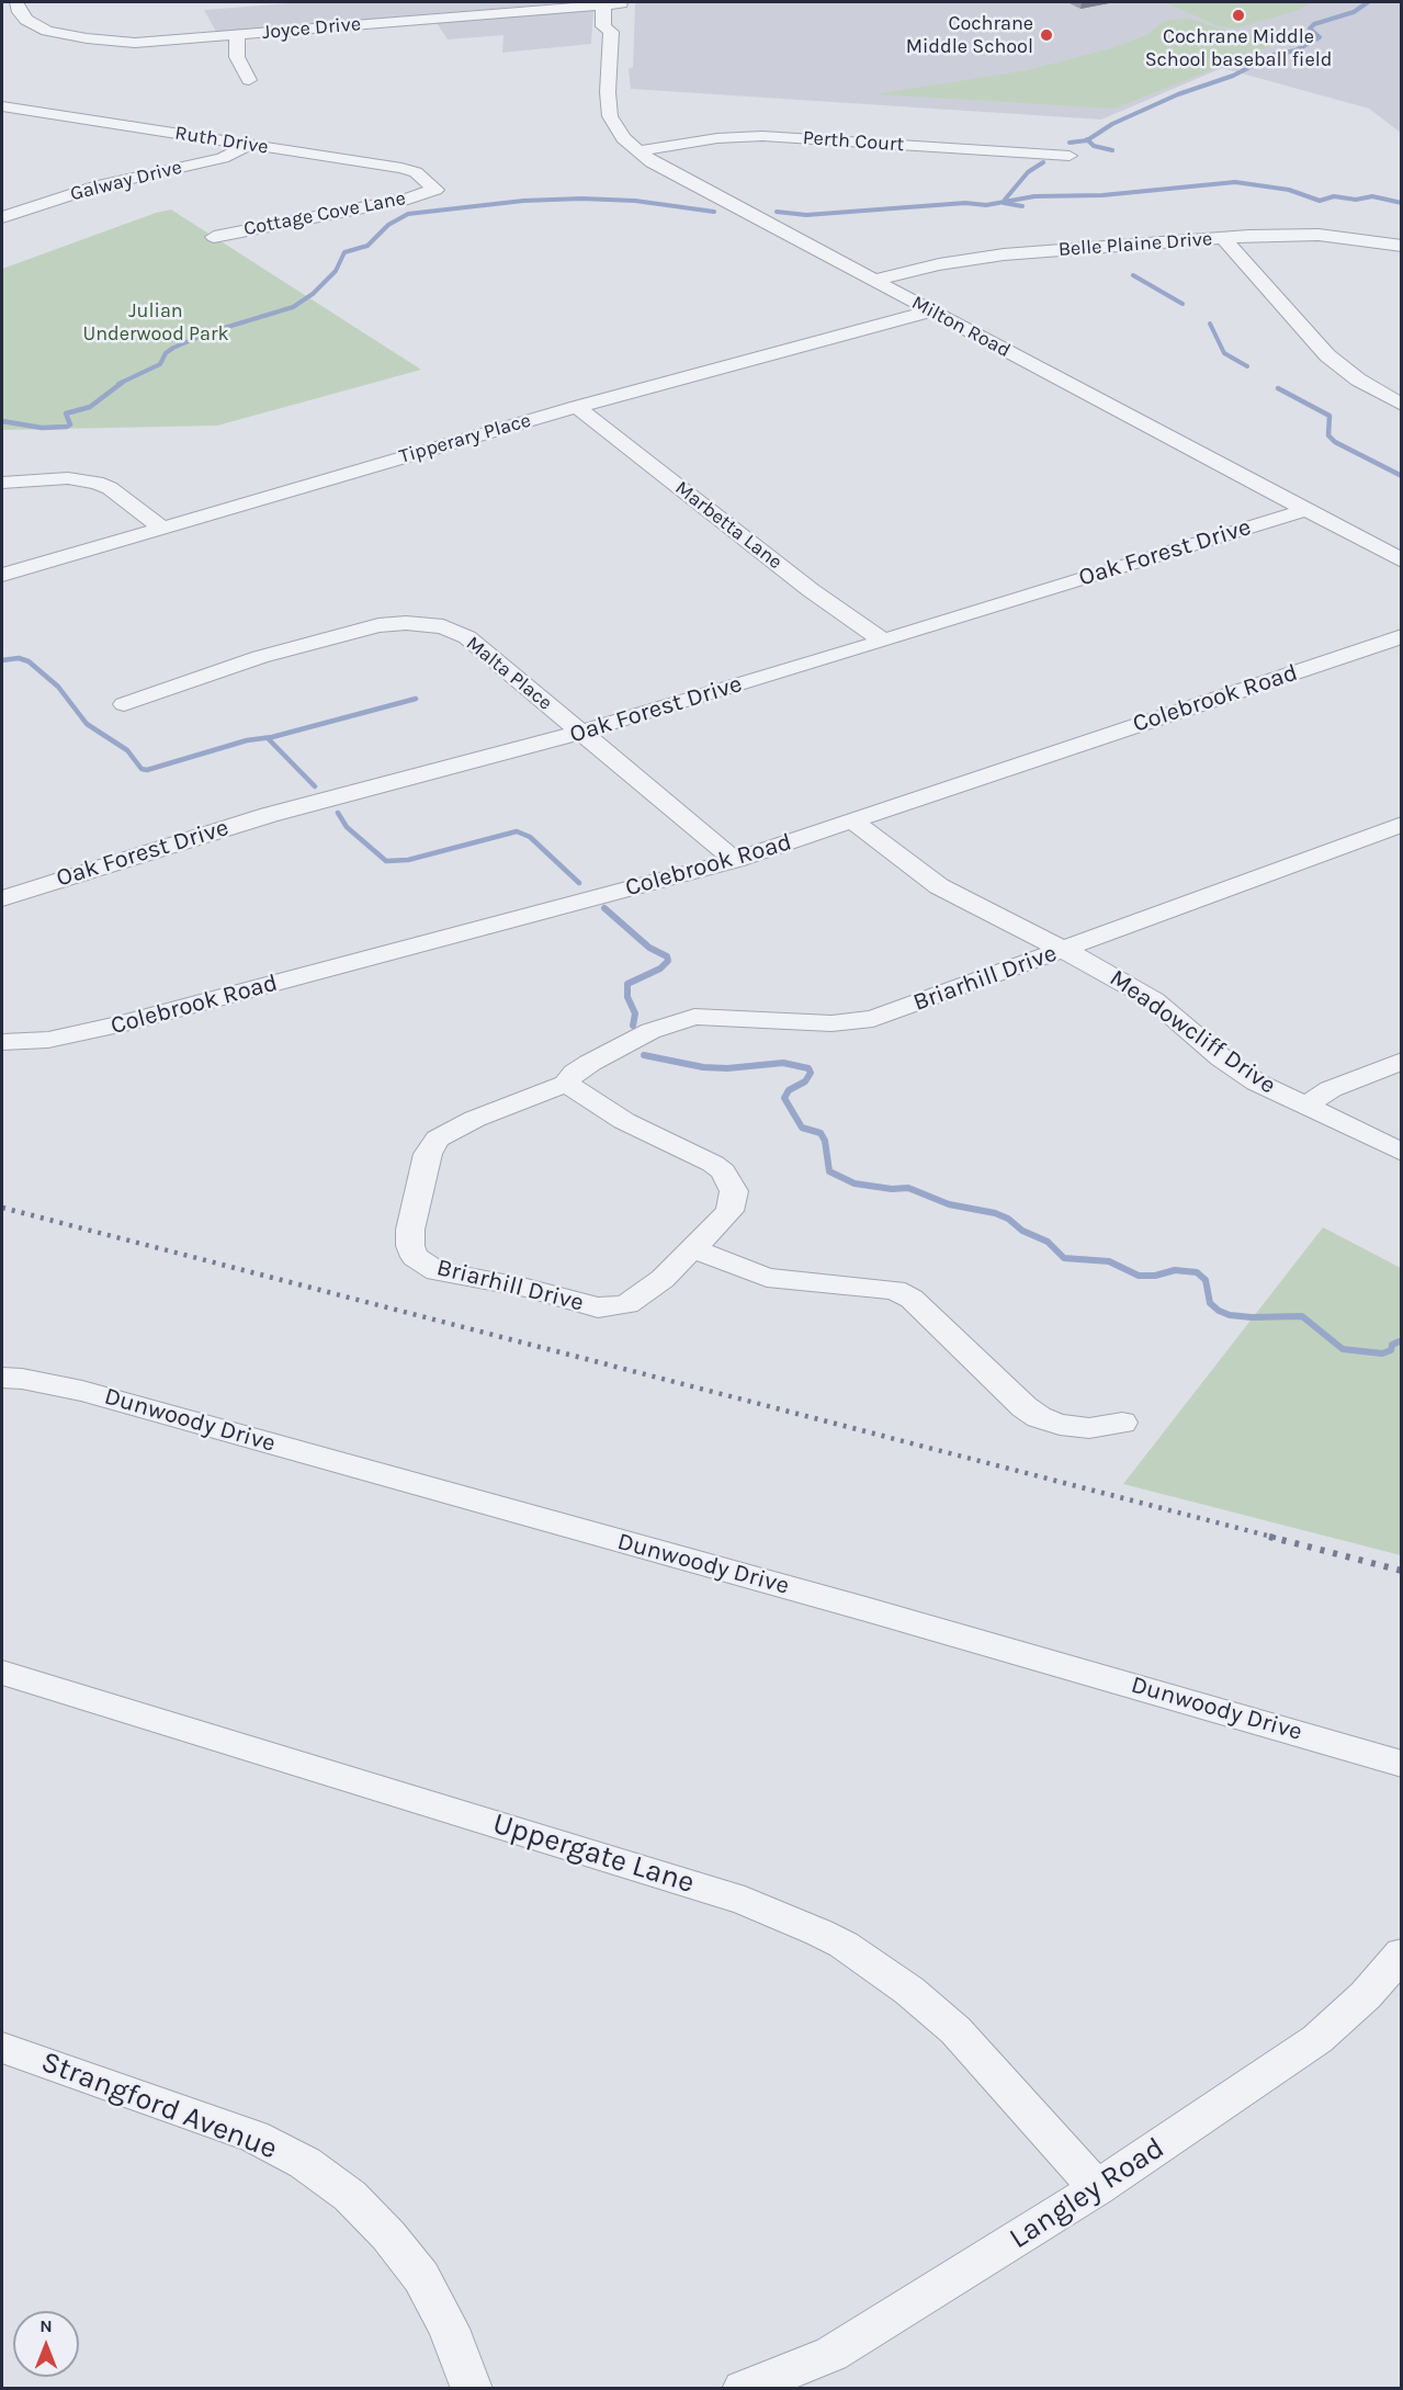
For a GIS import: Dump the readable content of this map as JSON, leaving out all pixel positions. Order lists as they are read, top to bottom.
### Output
{
  "streets": {
    "street": [
      "Joyce Drive",
      "Ruth Drive",
      "Perth Court",
      "Galway Drive",
      "Cottage Cove Lane",
      "Belle Plaine Drive",
      "Milton Road",
      "Tipperary Place",
      "Marbetta Lane",
      "Oak Forest Drive",
      "Malta Place",
      "Colebrook Road",
      "Briarhill Drive",
      "Meadowcliff Drive",
      "Dunwoody Drive",
      "Uppergate Lane",
      "Strangford Avenue",
      "Langley Road"
    ]
  },
  "crossings": [
    ["Joyce Drive", "Milton Road"],
    ["Ruth Drive", "Galway Drive"],
    ["Ruth Drive", "Cottage Cove Lane"],
    ["Perth Court", "Milton Road"],
    ["Belle Plaine Drive", "Milton Road"],
    ["Milton Road", "Tipperary Place"],
    ["Milton Road", "Oak Forest Drive"],
    ["Tipperary Place", "Marbetta Lane"],
    ["Marbetta Lane", "Oak Forest Drive"],
    ["Oak Forest Drive", "Malta Place"],
    ["Malta Place", "Colebrook Road"],
    ["Colebrook Road", "Meadowcliff Drive"],
    ["Briarhill Drive", "Meadowcliff Drive"],
    ["Uppergate Lane", "Langley Road"]
  ],
  "parks": ["Julian Underwood Park"],
  "places": ["Cochrane Middle School baseball field", "Cochrane Middle School"],
  "north": "top"
}
